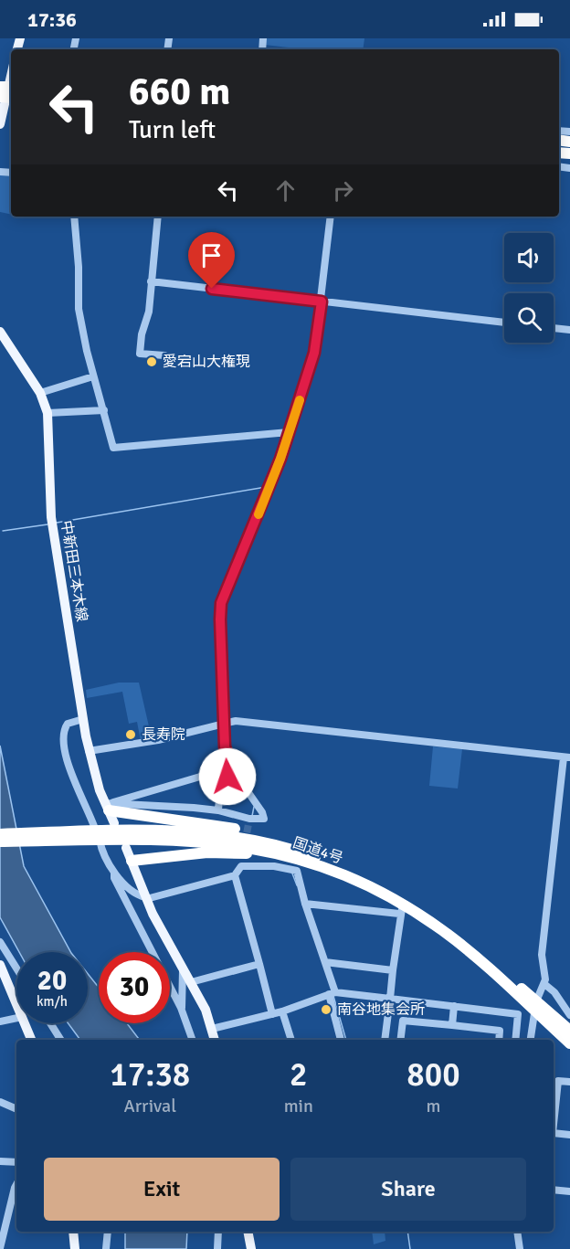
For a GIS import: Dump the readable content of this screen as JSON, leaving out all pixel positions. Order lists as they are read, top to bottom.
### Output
{
  "streets": {
    "highway": ["国道4号"],
    "main road": ["中新田三本木線"]
  },
  "places": ["愛宕山大権現", "長寿院", "南谷地集会所"],
  "page": {
    "status": "17:36",
    "turn": ["660 m", "Turn left"],
    "speed": "20 km/h",
    "limit": "30",
    "eta": [
      "17:38",
      "Arrival",
      "2",
      "min",
      "800",
      "m"
    ],
    "buttons": ["Exit", "Share"]
  }
}
